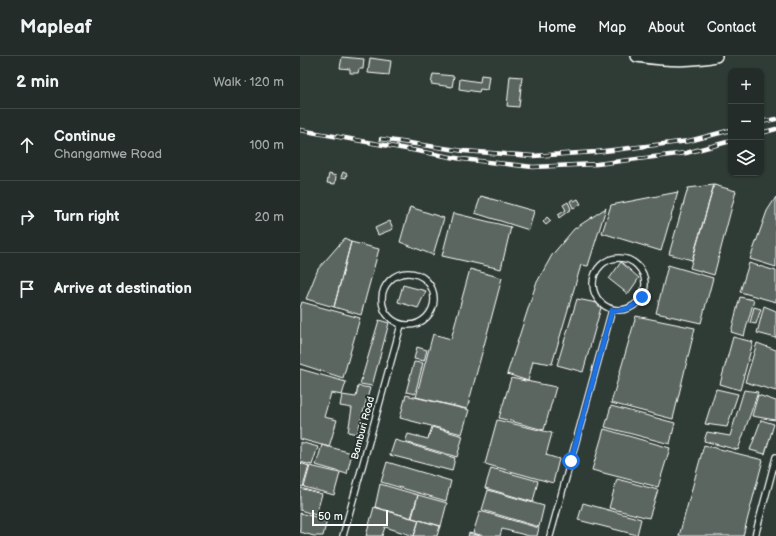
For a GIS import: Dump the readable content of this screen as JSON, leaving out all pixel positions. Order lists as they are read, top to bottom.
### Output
{
  "streets": {
    "lane": ["Bamburi Road"]
  },
  "scale_bar": "50 m",
  "page": {
    "header": "Mapleaf",
    "nav": [
      "Home",
      "Map",
      "About",
      "Contact"
    ],
    "heading": ["2 min", "Walk · 120 m"],
    "map_buttons": ["+", "−"],
    "list": [
      ["Continue", "Changamwe Road", "100 m"],
      ["Turn right", "20 m"],
      "Arrive at destination"
    ],
    "scale": "50 m"
  }
}
